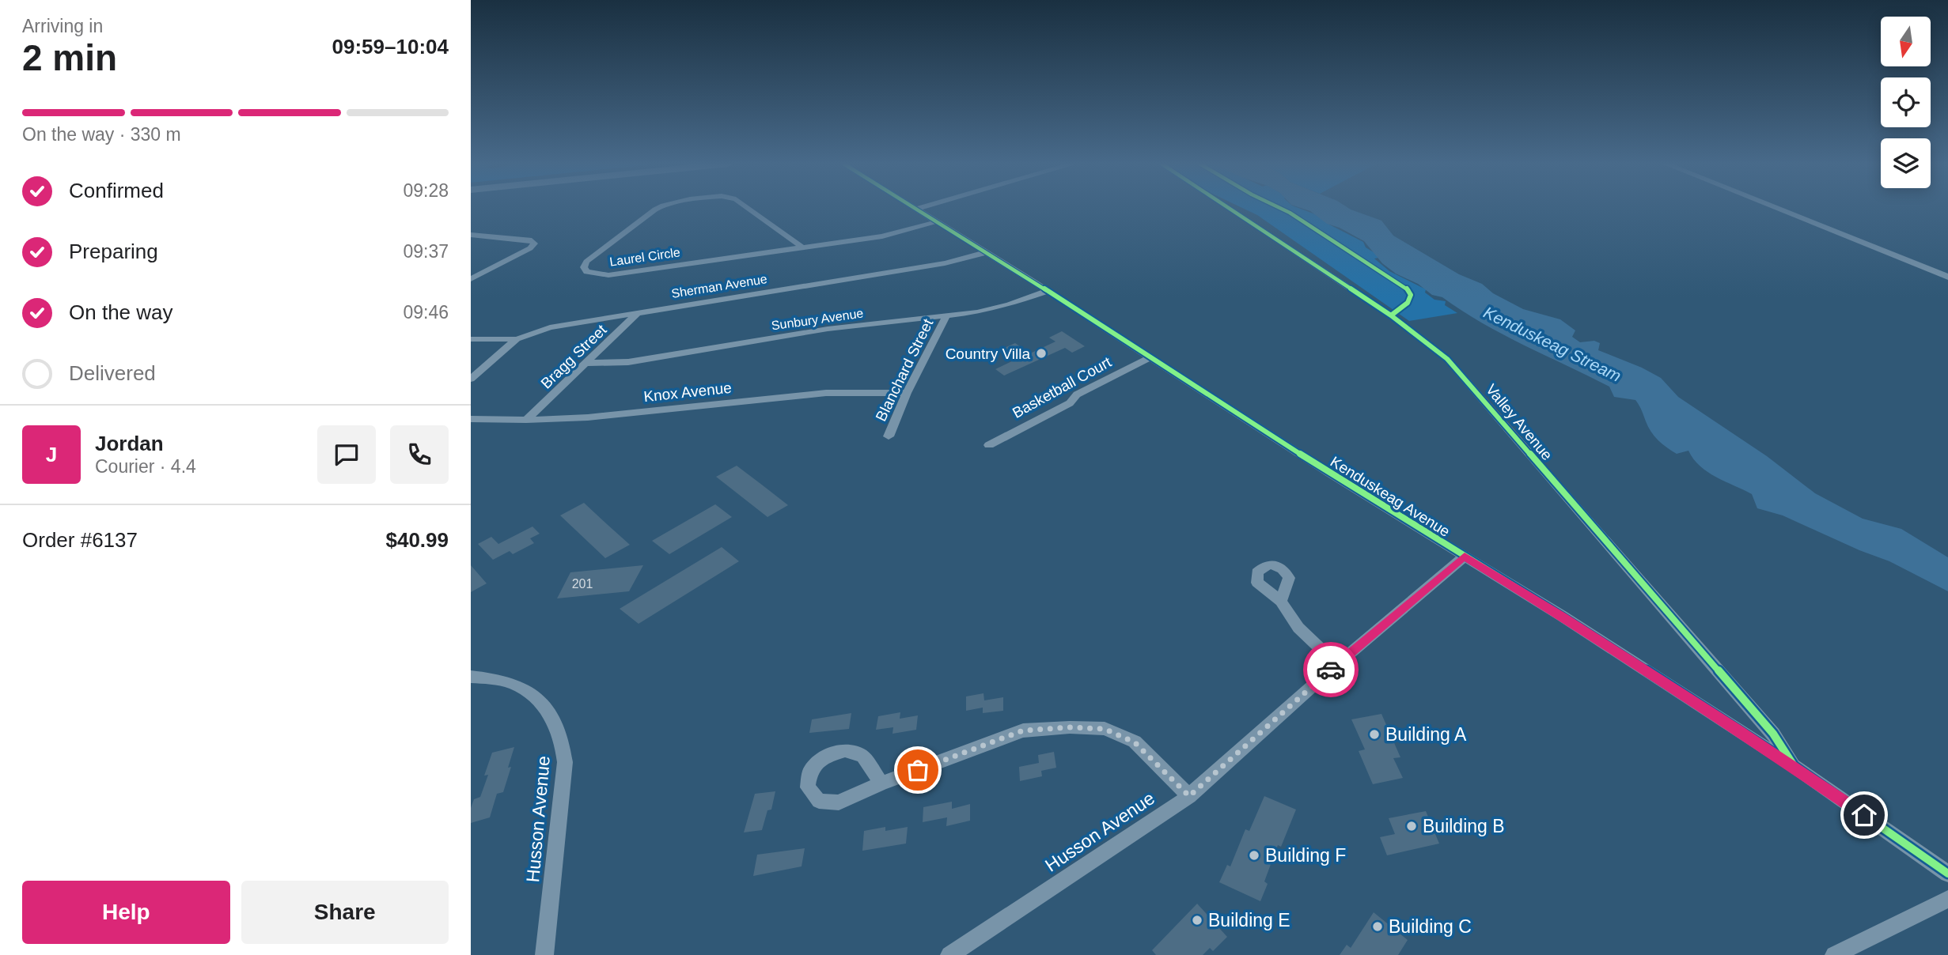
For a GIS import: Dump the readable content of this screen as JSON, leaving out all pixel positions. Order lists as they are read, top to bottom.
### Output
{
  "streets": {
    "street": [
      "Laurel Circle",
      "Sherman Avenue",
      "Sunbury Avenue",
      "Bragg Street",
      "Blanchard Street",
      "Basketball Court",
      "Knox Avenue",
      "Valley Avenue",
      "Kenduskeag Avenue",
      "Husson Avenue"
    ]
  },
  "crossings": [
    ["Laurel Circle", "Kenduskeag Avenue"],
    ["Sherman Avenue", "Bragg Street"],
    ["Sherman Avenue", "Kenduskeag Avenue"],
    ["Sunbury Avenue", "Bragg Street"],
    ["Sunbury Avenue", "Blanchard Street"],
    ["Sunbury Avenue", "Kenduskeag Avenue"],
    ["Bragg Street", "Knox Avenue"],
    ["Blanchard Street", "Knox Avenue"],
    ["Basketball Court", "Kenduskeag Avenue"],
    ["Valley Avenue", "Kenduskeag Avenue"],
    ["Kenduskeag Avenue", "Husson Avenue"]
  ],
  "water": ["Kenduskeag Stream"],
  "places": [
    "Country Villa",
    "Building A",
    "Building B",
    "Building F",
    "Building E",
    "Building C"
  ],
  "house_numbers": ["201"],
  "north": "bottom",
  "page": {
    "heading": ["2 min", "Arriving in", "09:59–10:04"],
    "panel": [
      "Jordan",
      "Courier · 4.4",
      "Order #6137",
      "$40.99"
    ],
    "bar": "On the way · 330 m",
    "list": [
      ["Confirmed", "09:28"],
      ["Preparing", "09:37"],
      ["On the way", "09:46"],
      "Delivered"
    ],
    "round": "J",
    "buttons": ["Help", "Share"]
  }
}
